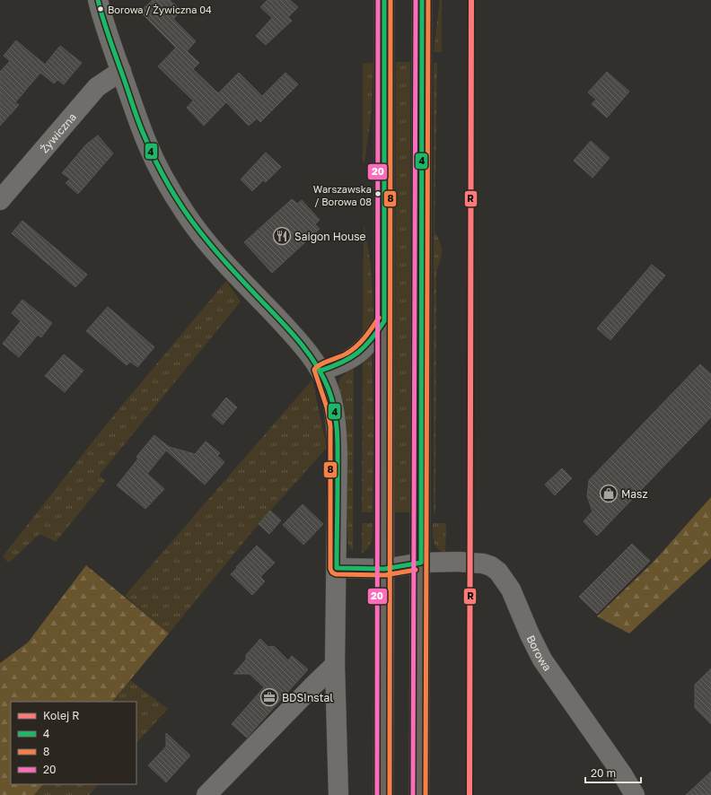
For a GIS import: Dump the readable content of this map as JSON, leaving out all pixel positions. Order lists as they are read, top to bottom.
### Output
{
  "streets": {
    "street": ["Żywiczna", "Borowa"]
  },
  "places": {
    "other": ["Borowa / Żywiczna 04", "Warszawska / Borowa 08"],
    "restaurant": ["Saigon House"],
    "shop": ["Masz"],
    "office": ["BDSInstal"]
  },
  "lines": [
    "rail line R",
    "transit line 4",
    "transit line 8",
    "transit line 20"
  ],
  "legend": [
    "Kolej R",
    "4",
    "8",
    "20"
  ],
  "scale_bar": "20 m"
}
